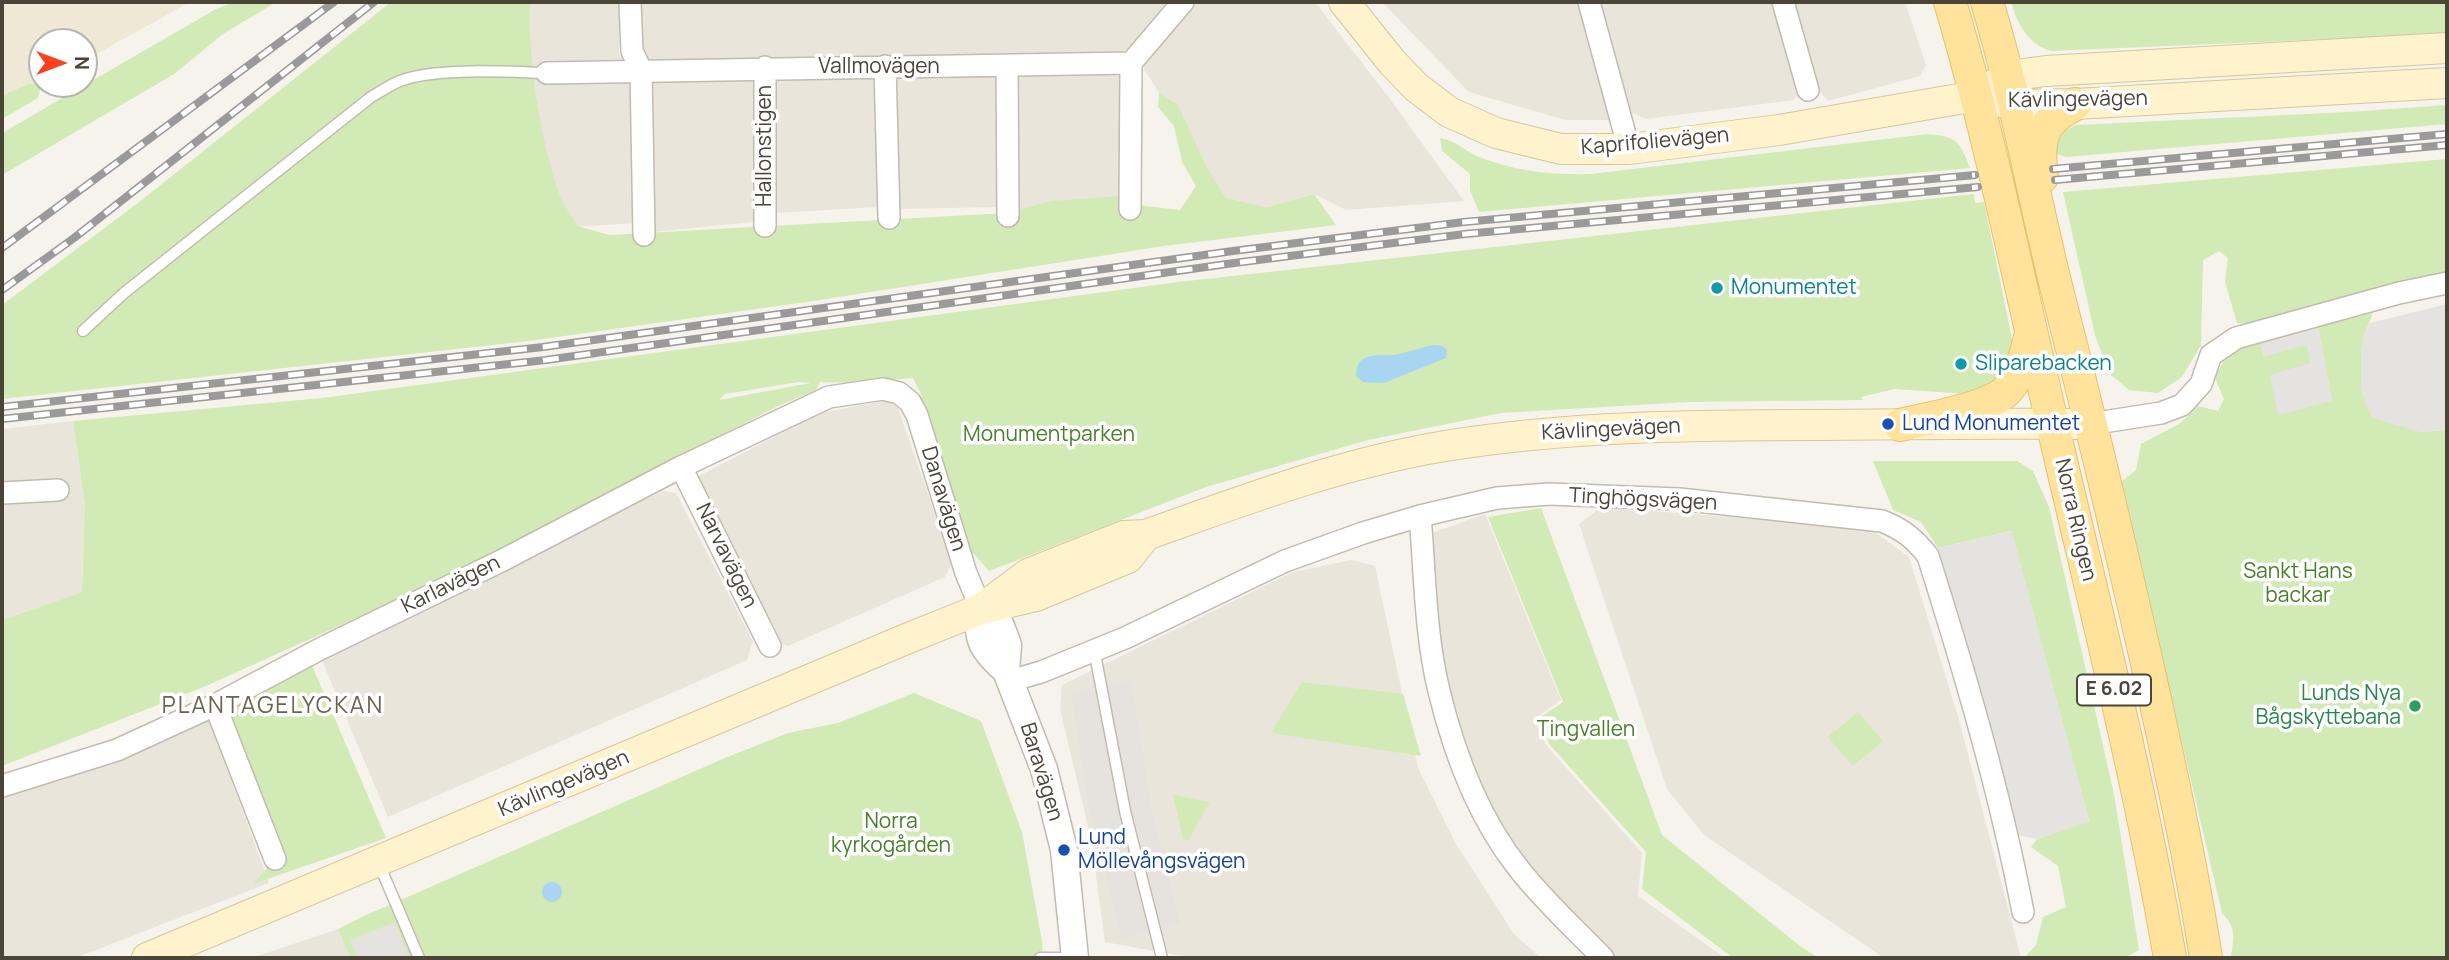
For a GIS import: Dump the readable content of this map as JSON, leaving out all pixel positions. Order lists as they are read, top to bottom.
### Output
{
  "streets": {
    "main road": [
      "Kävlingevägen",
      "Kaprifolievägen",
      "Norra Ringen",
      "E 6.02"
    ],
    "street": [
      "Vallmovägen",
      "Hallonstigen",
      "Danavägen",
      "Tinghögsvägen",
      "Narvavägen",
      "Karlavägen",
      "Baravägen"
    ]
  },
  "crossings": [
    ["Vallmovägen", "Hallonstigen"],
    ["Kävlingevägen", "Kaprifolievägen"],
    ["Kävlingevägen", "Danavägen"],
    ["Kävlingevägen", "Norra Ringen"],
    ["Kävlingevägen", "Baravägen"],
    ["Kaprifolievägen", "Norra Ringen"],
    ["Danavägen", "Karlavägen"],
    ["Danavägen", "Baravägen"],
    ["Tinghögsvägen", "Baravägen"],
    ["Narvavägen", "Karlavägen"]
  ],
  "districts": ["PLANTAGELYCKAN"],
  "parks": [
    "Monumentparken",
    "Sankt Hans backar",
    "Tingvallen",
    "Norra kyrkogården"
  ],
  "places": [
    "Monumentet",
    "Sliparebacken",
    "Lund Monumentet",
    "Lunds Nya Bågskyttebana",
    "Lund Möllevångsvägen"
  ],
  "north": "right"
}
